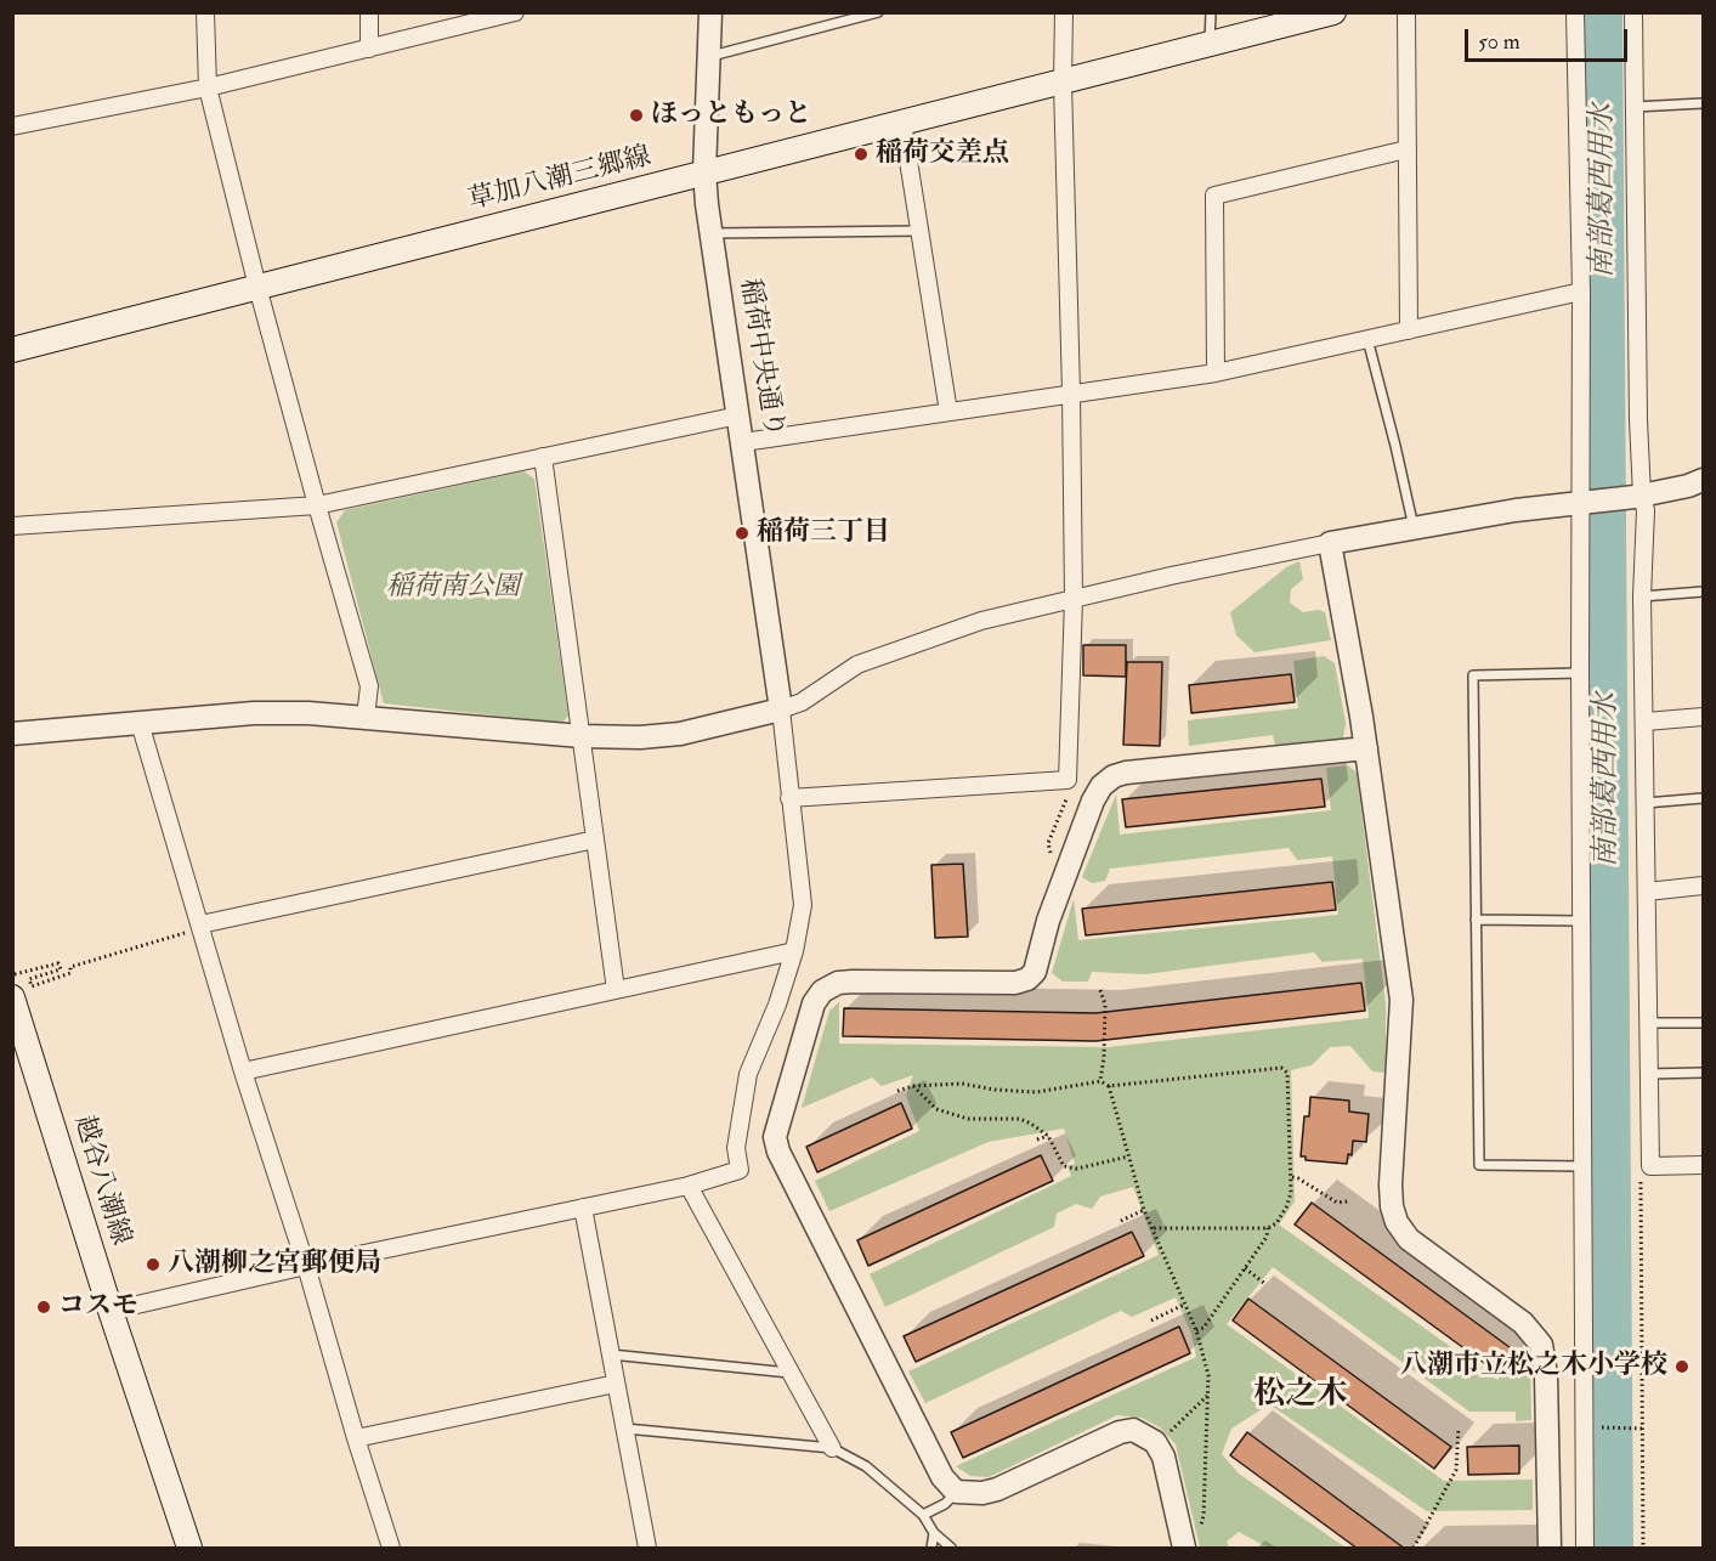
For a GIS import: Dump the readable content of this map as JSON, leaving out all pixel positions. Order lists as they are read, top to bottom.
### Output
{
  "streets": {
    "main road": ["草加八潮三郷線", "越谷八潮線"],
    "street": ["稲荷中央通り"]
  },
  "crossings": [
    ["草加八潮三郷線", "稲荷中央通り"]
  ],
  "districts": ["松之木"],
  "water": ["南部葛西用水"],
  "parks": ["稲荷南公園"],
  "places": [
    "ほっともっと",
    "稲荷交差点",
    "稲荷三丁目",
    "八潮柳之宮郵便局",
    "コスモ",
    "八潮市立松之木小学校"
  ],
  "scale_bar": "50 m"
}
